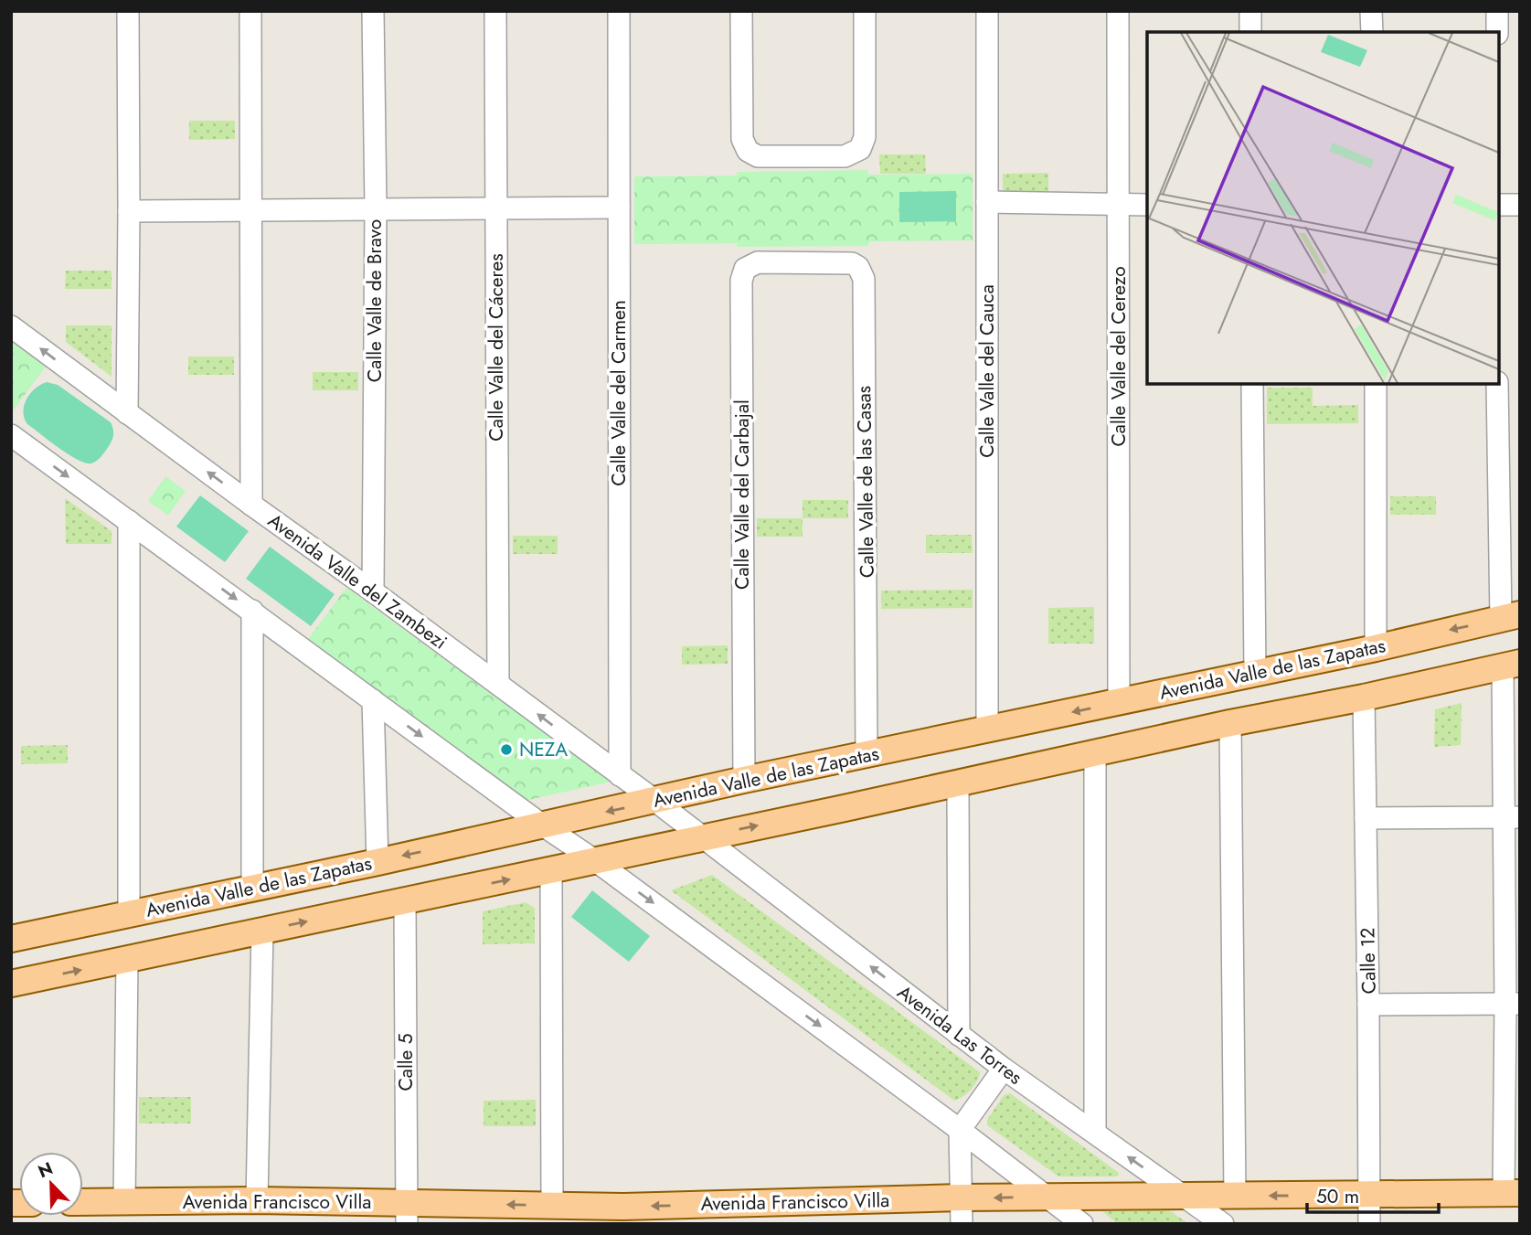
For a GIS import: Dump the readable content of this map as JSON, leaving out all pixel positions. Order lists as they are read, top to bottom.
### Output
{
  "streets": {
    "main road": ["Avenida Valle de las Zapatas", "Avenida Francisco Villa"],
    "street": [
      "Calle Valle de Bravo",
      "Calle Valle del Cáceres",
      "Calle Valle del Cerezo",
      "Calle Valle del Cauca",
      "Calle Valle del Carmen",
      "Calle Valle de las Casas",
      "Calle Valle del Carbajal",
      "Avenida Valle del Zambezi",
      "Calle 12",
      "Avenida Las Torres",
      "Calle 5"
    ]
  },
  "crossings": [
    ["Calle Valle de Bravo", "Avenida Valle del Zambezi"],
    ["Calle Valle del Cáceres", "Avenida Valle del Zambezi"],
    ["Calle Valle del Cerezo", "Avenida Valle de las Zapatas"],
    ["Calle Valle del Cauca", "Avenida Valle de las Zapatas"],
    ["Calle Valle del Carmen", "Avenida Valle del Zambezi"],
    ["Calle Valle de las Casas", "Calle Valle del Carbajal"],
    ["Calle Valle de las Casas", "Avenida Valle de las Zapatas"],
    ["Calle Valle del Carbajal", "Avenida Valle de las Zapatas"],
    ["Avenida Valle del Zambezi", "Avenida Valle de las Zapatas"],
    ["Avenida Valle del Zambezi", "Avenida Las Torres"],
    ["Calle 12", "Avenida Francisco Villa"],
    ["Avenida Las Torres", "Avenida Francisco Villa"],
    ["Calle 5", "Avenida Francisco Villa"]
  ],
  "one_way": ["Avenida Francisco Villa"],
  "places": ["NEZA"],
  "scale_bar": "50 m",
  "north": "top left"
}
